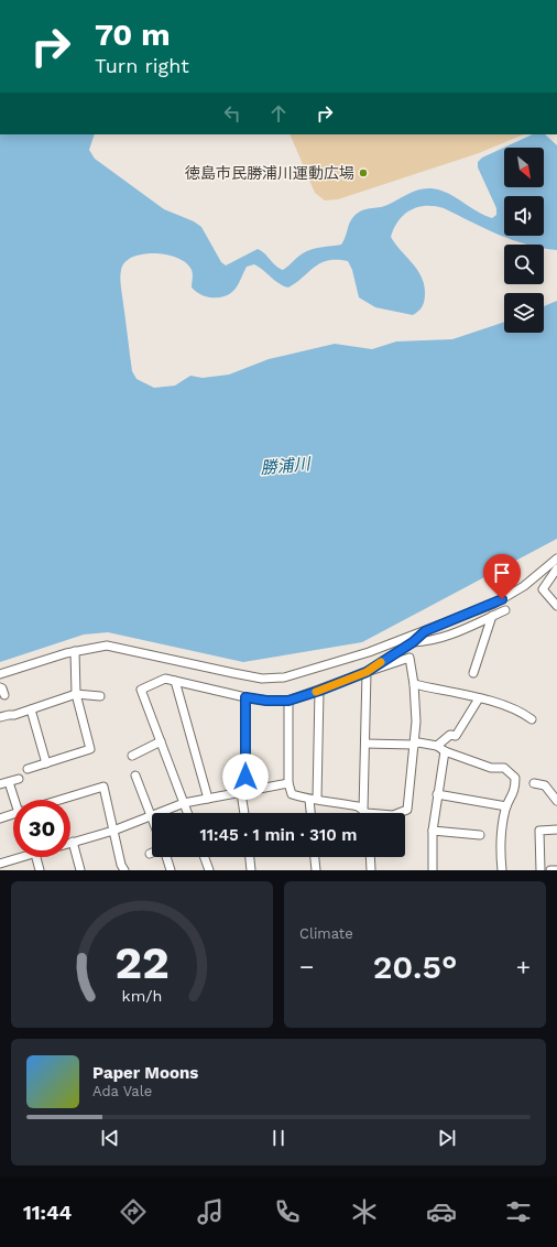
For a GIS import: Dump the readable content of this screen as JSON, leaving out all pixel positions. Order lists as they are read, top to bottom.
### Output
{
  "water": ["勝浦川"],
  "places": ["徳島市民勝浦川運動広場"],
  "north": "bottom right",
  "page": {
    "turn": ["70 m", "Turn right"],
    "limit": "30",
    "trip": "11:45 · 1 min · 310 m",
    "tile": "Climate",
    "heat": ["−", "20.5°", "+"],
    "song": ["Paper Moons", "Ada Vale"],
    "tabs": "11:44",
    "gauge": ["22", "km/h"]
  }
}
